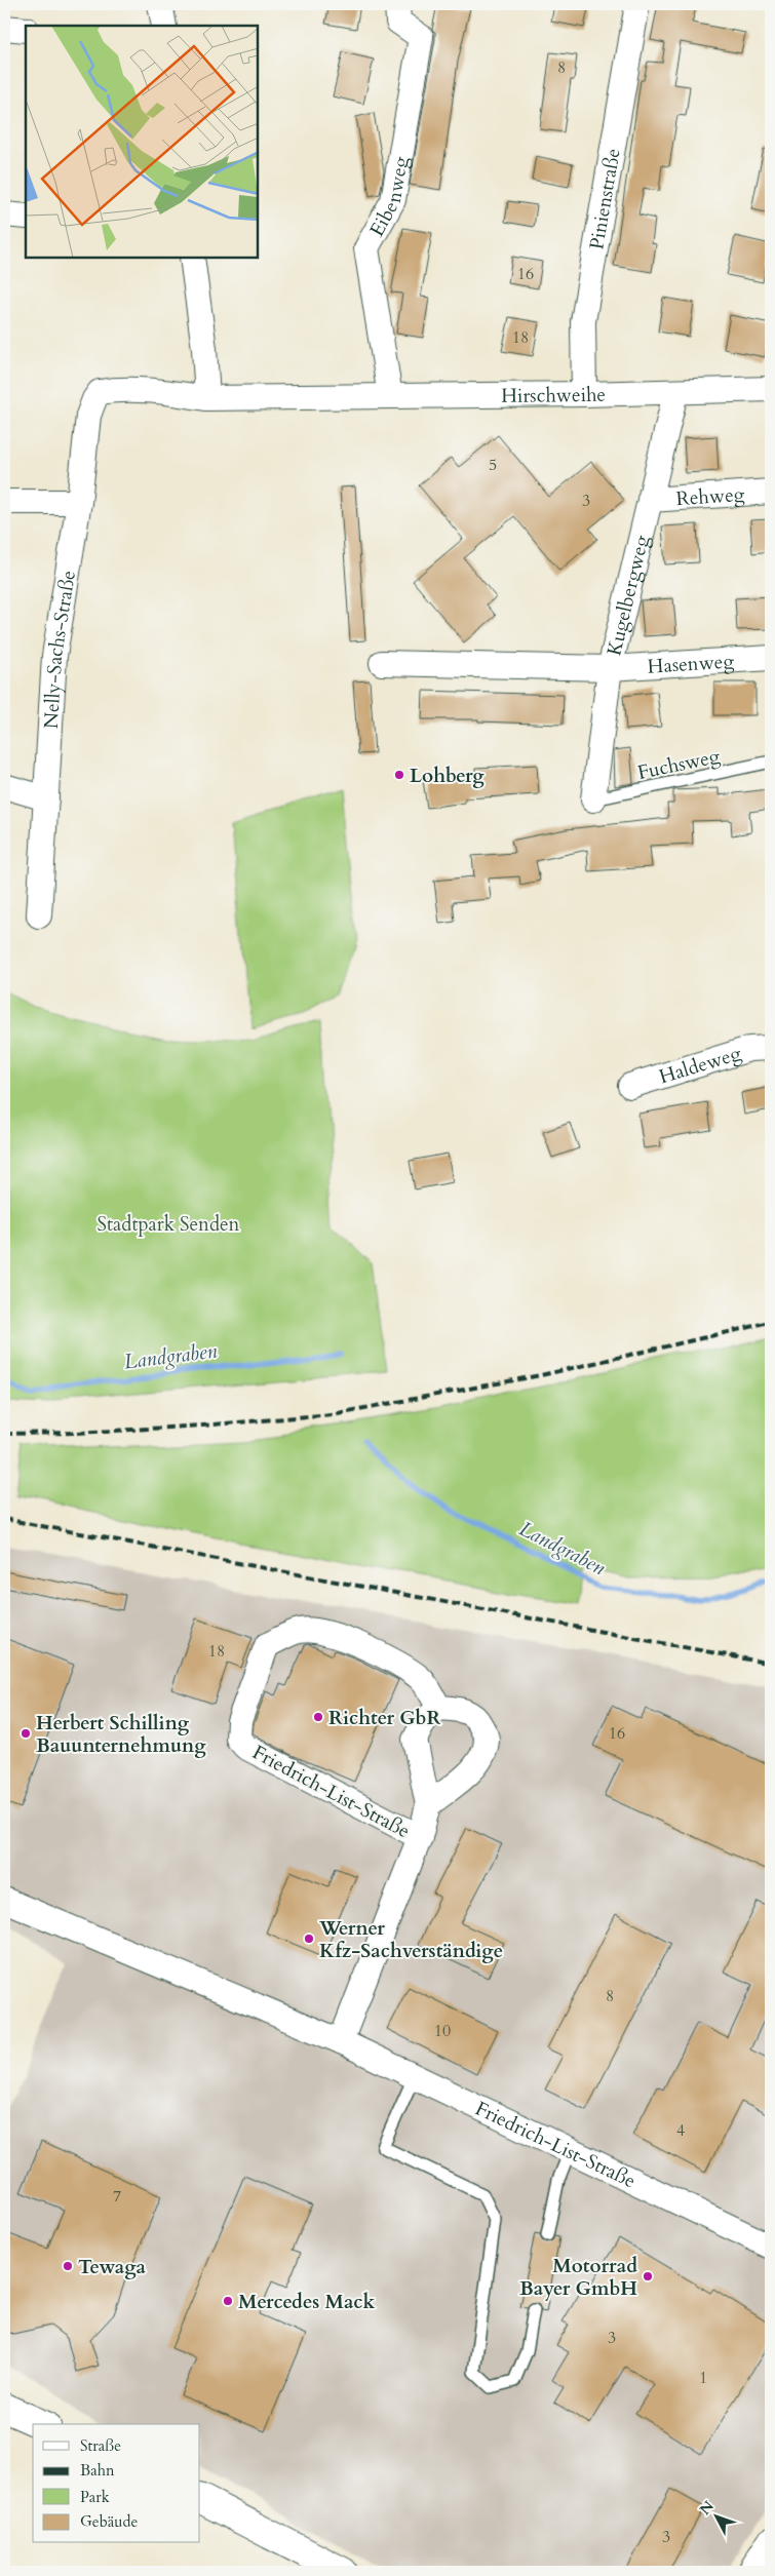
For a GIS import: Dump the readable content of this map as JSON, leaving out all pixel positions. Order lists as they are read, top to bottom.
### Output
{
  "streets": {
    "street": [
      "Eibenweg",
      "Pinienstraße",
      "Hirschweihe",
      "Rehweg",
      "Kugelbergweg",
      "Nelly-Sachs-Straße",
      "Hasenweg",
      "Haldeweg",
      "Friedrich-List-Straße"
    ],
    "lane": ["Fuchsweg"]
  },
  "crossings": [
    ["Eibenweg", "Hirschweihe"],
    ["Pinienstraße", "Hirschweihe"],
    ["Hirschweihe", "Kugelbergweg"],
    ["Hirschweihe", "Nelly-Sachs-Straße"],
    ["Rehweg", "Kugelbergweg"],
    ["Kugelbergweg", "Hasenweg"],
    ["Kugelbergweg", "Fuchsweg"]
  ],
  "water": ["Landgraben"],
  "parks": ["Stadtpark Senden"],
  "places": [
    "Lohberg",
    "Richter GbR",
    "Herbert Schilling Bauunternehmung",
    "Werner Kfz-Sachverständige",
    "Tewaga",
    "Motorrad Bayer GmbH",
    "Mercedes Mack"
  ],
  "house_numbers": [
    "8",
    "16",
    "18",
    "5",
    "3",
    "18",
    "16",
    "8",
    "10",
    "4",
    "7",
    "3",
    "1",
    "3"
  ],
  "legend": [
    "Straße",
    "Bahn",
    "Park",
    "Gebäude"
  ],
  "north": "top left"
}
